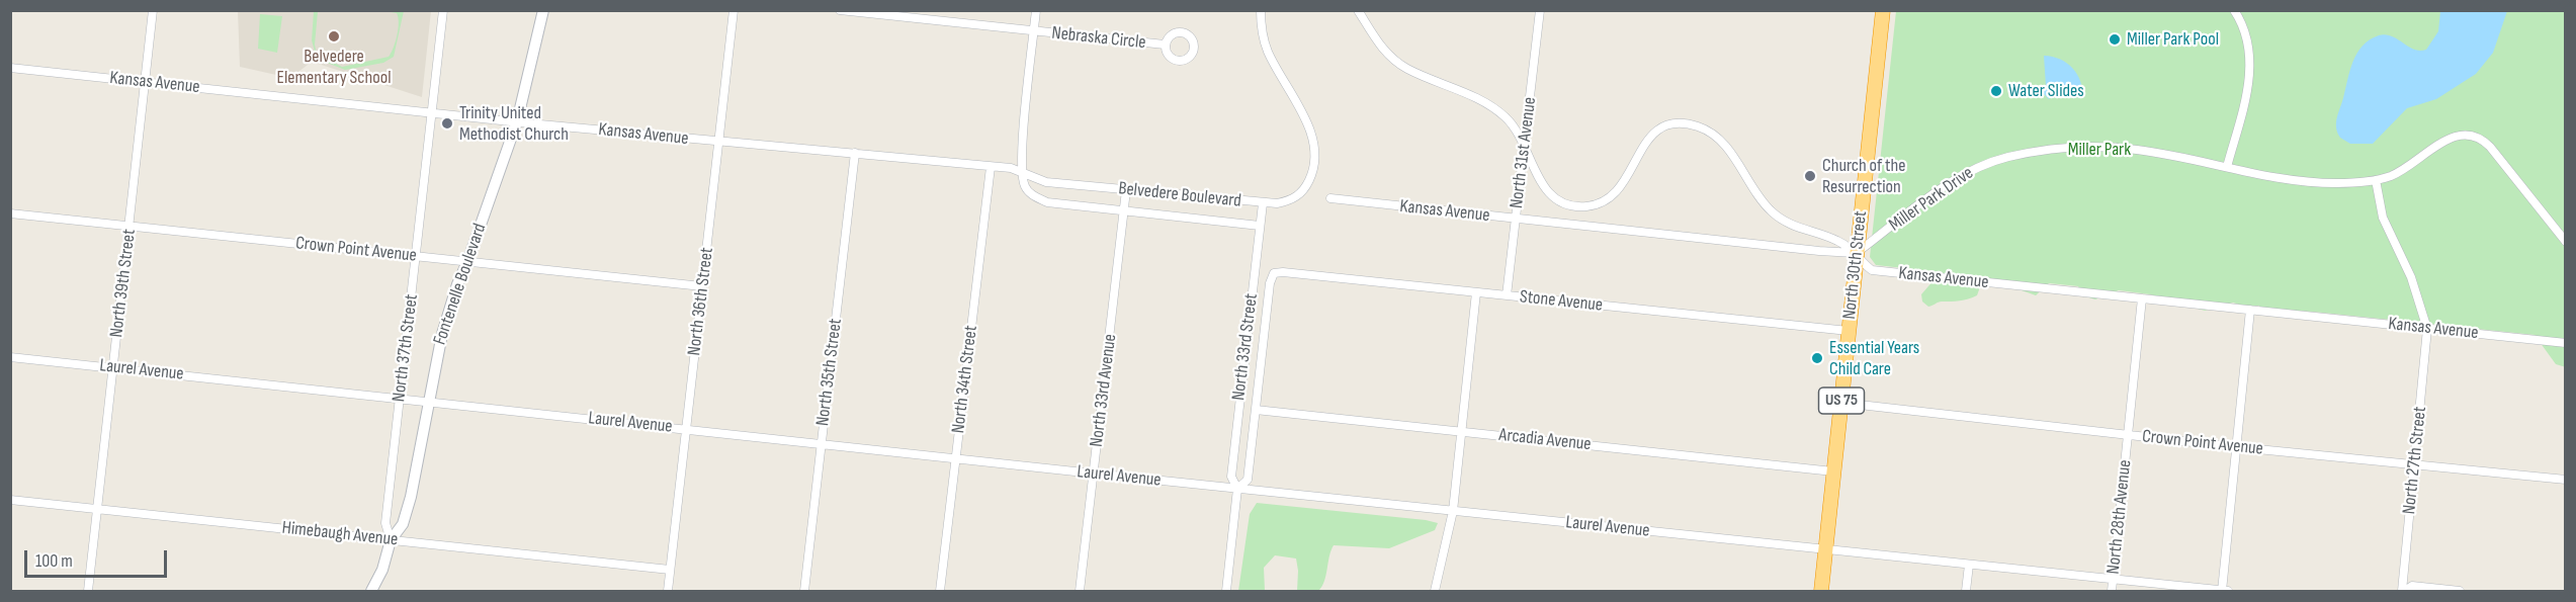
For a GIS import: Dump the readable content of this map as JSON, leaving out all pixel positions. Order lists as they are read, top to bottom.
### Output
{
  "streets": {
    "highway": ["North 30th Street", "US 75"],
    "main road": ["Fontenelle Boulevard"],
    "street": [
      "Nebraska Circle",
      "Kansas Avenue",
      "North 31st Avenue",
      "Belvedere Boulevard",
      "Miller Park Drive",
      "Crown Point Avenue",
      "North 39th Street",
      "North 36th Street",
      "Stone Avenue",
      "North 33rd Street",
      "North 37th Street",
      "Laurel Avenue",
      "North 35th Street",
      "North 34th Street",
      "North 33rd Avenue",
      "Arcadia Avenue",
      "North 27th Street",
      "North 28th Avenue",
      "Himebaugh Avenue"
    ]
  },
  "crossings": [
    ["Kansas Avenue", "North 31st Avenue"],
    ["Kansas Avenue", "Belvedere Boulevard"],
    ["Kansas Avenue", "Miller Park Drive"],
    ["Kansas Avenue", "North 30th Street"],
    ["Kansas Avenue", "North 39th Street"],
    ["Kansas Avenue", "Fontenelle Boulevard"],
    ["Kansas Avenue", "North 36th Street"],
    ["Kansas Avenue", "North 37th Street"],
    ["Kansas Avenue", "North 35th Street"],
    ["Kansas Avenue", "North 34th Street"],
    ["Kansas Avenue", "North 27th Street"],
    ["Kansas Avenue", "North 28th Avenue"],
    ["North 31st Avenue", "Stone Avenue"],
    ["Belvedere Boulevard", "North 33rd Street"],
    ["Belvedere Boulevard", "North 33rd Avenue"],
    ["Miller Park Drive", "North 30th Street"],
    ["Crown Point Avenue", "North 30th Street"],
    ["Crown Point Avenue", "North 39th Street"],
    ["Crown Point Avenue", "Fontenelle Boulevard"],
    ["Crown Point Avenue", "North 36th Street"],
    ["Crown Point Avenue", "North 37th Street"],
    ["Crown Point Avenue", "North 27th Street"],
    ["Crown Point Avenue", "North 28th Avenue"],
    ["North 30th Street", "Stone Avenue"],
    ["North 30th Street", "Laurel Avenue"],
    ["North 30th Street", "Arcadia Avenue"],
    ["North 39th Street", "Laurel Avenue"],
    ["North 39th Street", "Himebaugh Avenue"],
    ["Fontenelle Boulevard", "North 37th Street"],
    ["Fontenelle Boulevard", "Laurel Avenue"],
    ["Fontenelle Boulevard", "Himebaugh Avenue"],
    ["North 36th Street", "Laurel Avenue"],
    ["North 36th Street", "Himebaugh Avenue"],
    ["Stone Avenue", "North 33rd Street"],
    ["North 33rd Street", "Laurel Avenue"],
    ["North 33rd Street", "Arcadia Avenue"],
    ["North 37th Street", "Laurel Avenue"],
    ["North 37th Street", "Himebaugh Avenue"],
    ["Laurel Avenue", "North 35th Street"],
    ["Laurel Avenue", "North 34th Street"],
    ["Laurel Avenue", "North 33rd Avenue"],
    ["Laurel Avenue", "North 28th Avenue"]
  ],
  "parks": ["Miller Park"],
  "places": [
    "Belvedere Elementary School",
    "Miller Park Pool",
    "Water Slides",
    "Trinity United Methodist Church",
    "Church of the Resurrection",
    "Essential Years Child Care"
  ],
  "scale_bar": "100 m"
}
